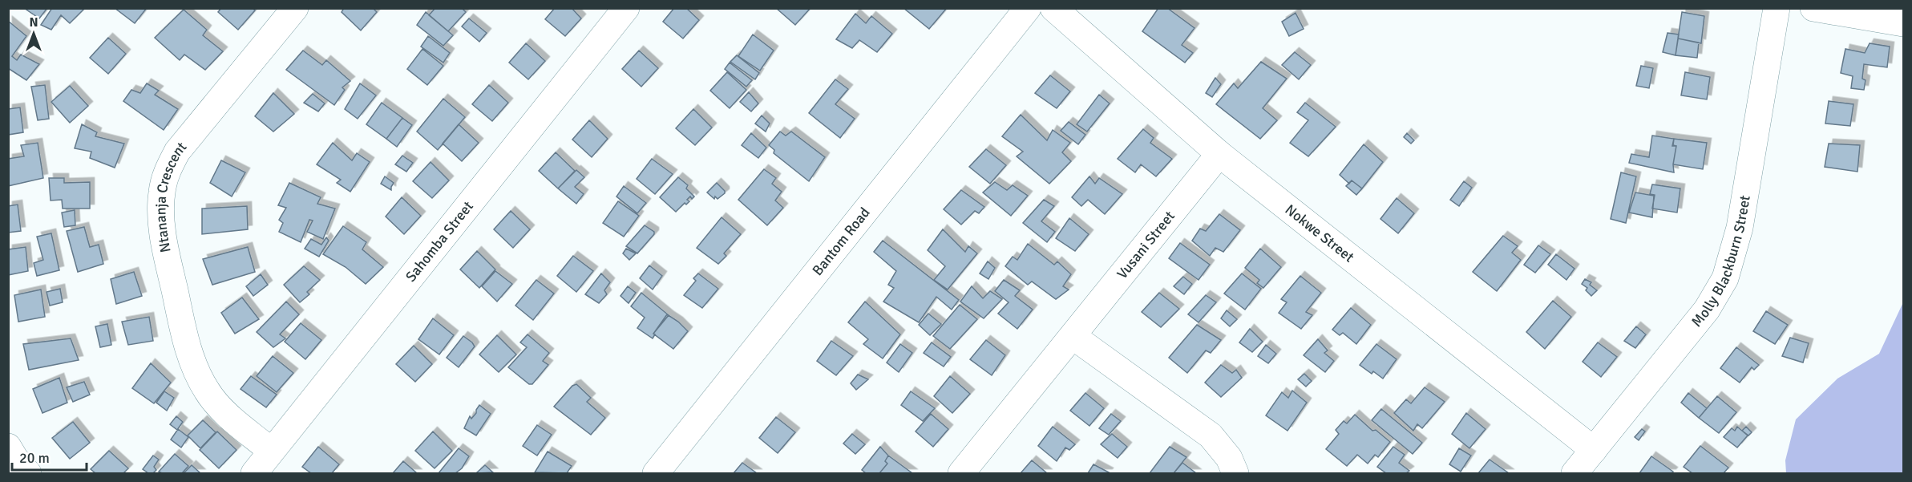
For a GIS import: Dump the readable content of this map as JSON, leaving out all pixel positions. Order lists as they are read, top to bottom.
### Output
{
  "streets": {
    "street": [
      "Ntananja Crescent",
      "Nokwe Street",
      "Sahomba Street",
      "Bantom Road",
      "Vusani Street",
      "Molly Blackburn Street"
    ]
  },
  "crossings": [
    ["Ntananja Crescent", "Sahomba Street"],
    ["Nokwe Street", "Vusani Street"],
    ["Nokwe Street", "Molly Blackburn Street"]
  ],
  "scale_bar": "20 m",
  "north": "top"
}
